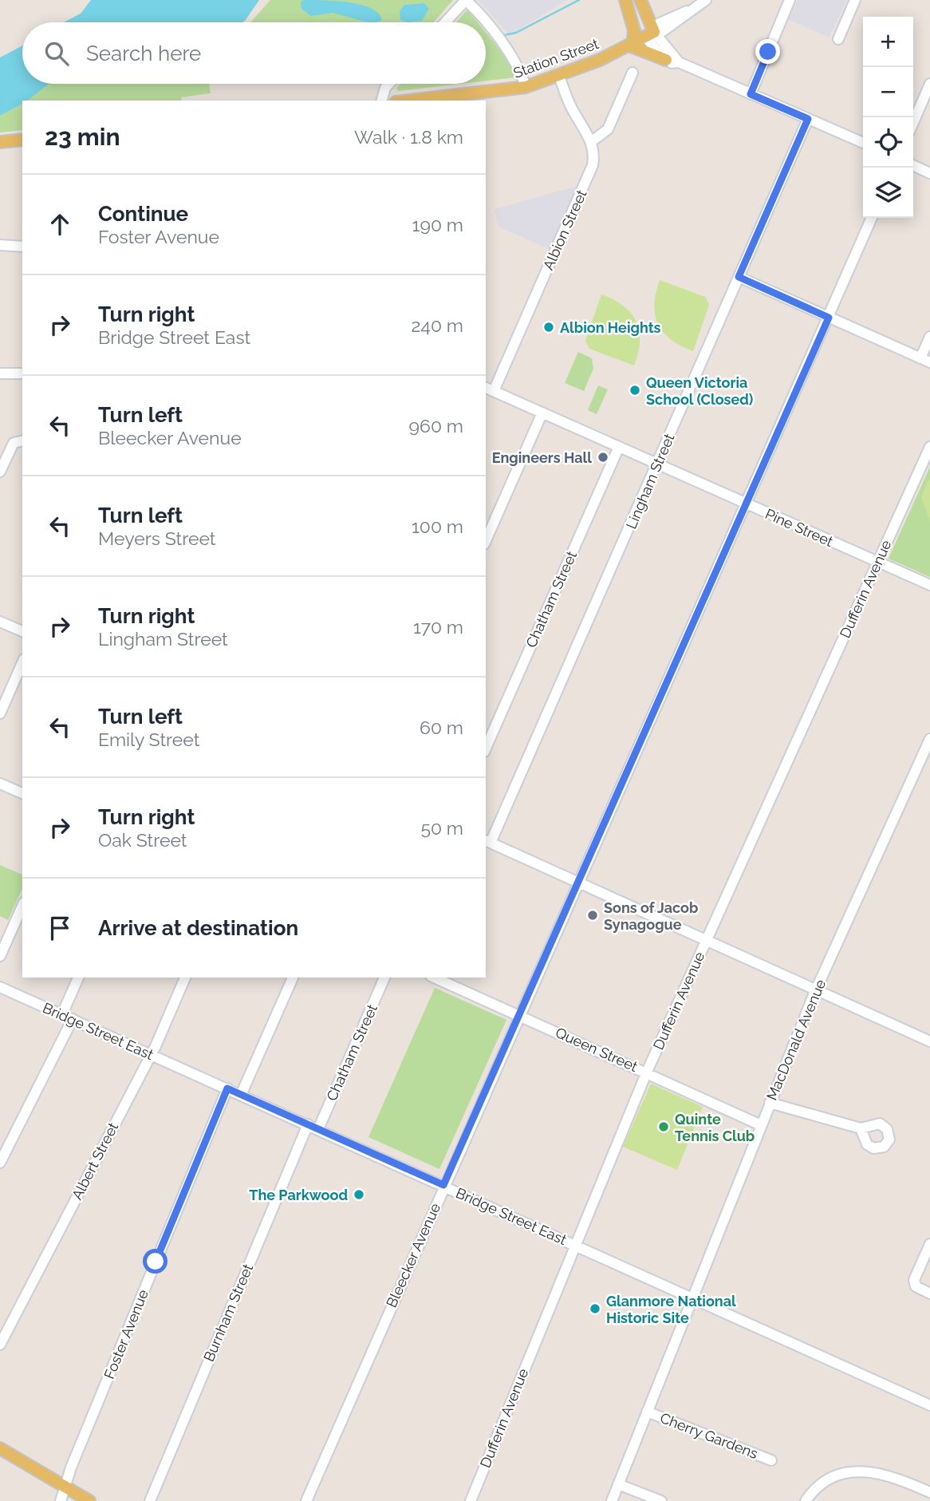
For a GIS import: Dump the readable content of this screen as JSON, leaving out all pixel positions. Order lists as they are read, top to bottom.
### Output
{
  "streets": {
    "main road": ["Station Street"],
    "street": [
      "Albion Street",
      "Lingham Street",
      "Pine Street",
      "Dufferin Avenue",
      "Chatham Street",
      "Bridge Street East",
      "MacDonald Avenue",
      "Queen Street",
      "Albert Street",
      "Bleecker Avenue",
      "Burnham Street",
      "Foster Avenue",
      "Cherry Gardens"
    ]
  },
  "crossings": [
    ["Albion Street", "Pine Street"],
    ["Lingham Street", "Pine Street"],
    ["Pine Street", "Dufferin Avenue"],
    ["Pine Street", "Chatham Street"],
    ["Pine Street", "Bleecker Avenue"],
    ["Dufferin Avenue", "Bridge Street East"],
    ["Dufferin Avenue", "Queen Street"],
    ["Chatham Street", "Bridge Street East"],
    ["Bridge Street East", "MacDonald Avenue"],
    ["Bridge Street East", "Albert Street"],
    ["Bridge Street East", "Bleecker Avenue"],
    ["Bridge Street East", "Burnham Street"],
    ["Bridge Street East", "Foster Avenue"],
    ["MacDonald Avenue", "Queen Street"],
    ["MacDonald Avenue", "Cherry Gardens"],
    ["Queen Street", "Bleecker Avenue"]
  ],
  "places": [
    "Albion Heights",
    "Queen Victoria School (Closed)",
    "Engineers Hall",
    "Sons of Jacob Synagogue",
    "Quinte Tennis Club",
    "The Parkwood",
    "Glanmore National Historic Site"
  ],
  "page": {
    "map_buttons": ["+", "−"],
    "search": "Search here",
    "heading": ["23 min", "Walk · 1.8 km"],
    "list": [
      ["Continue", "Foster Avenue", "190 m"],
      ["Turn right", "Bridge Street East", "240 m"],
      ["Turn left", "Bleecker Avenue", "960 m"],
      ["Turn left", "Meyers Street", "100 m"],
      ["Turn right", "Lingham Street", "170 m"],
      ["Turn left", "Emily Street", "60 m"],
      ["Turn right", "Oak Street", "50 m"],
      "Arrive at destination"
    ]
  }
}
